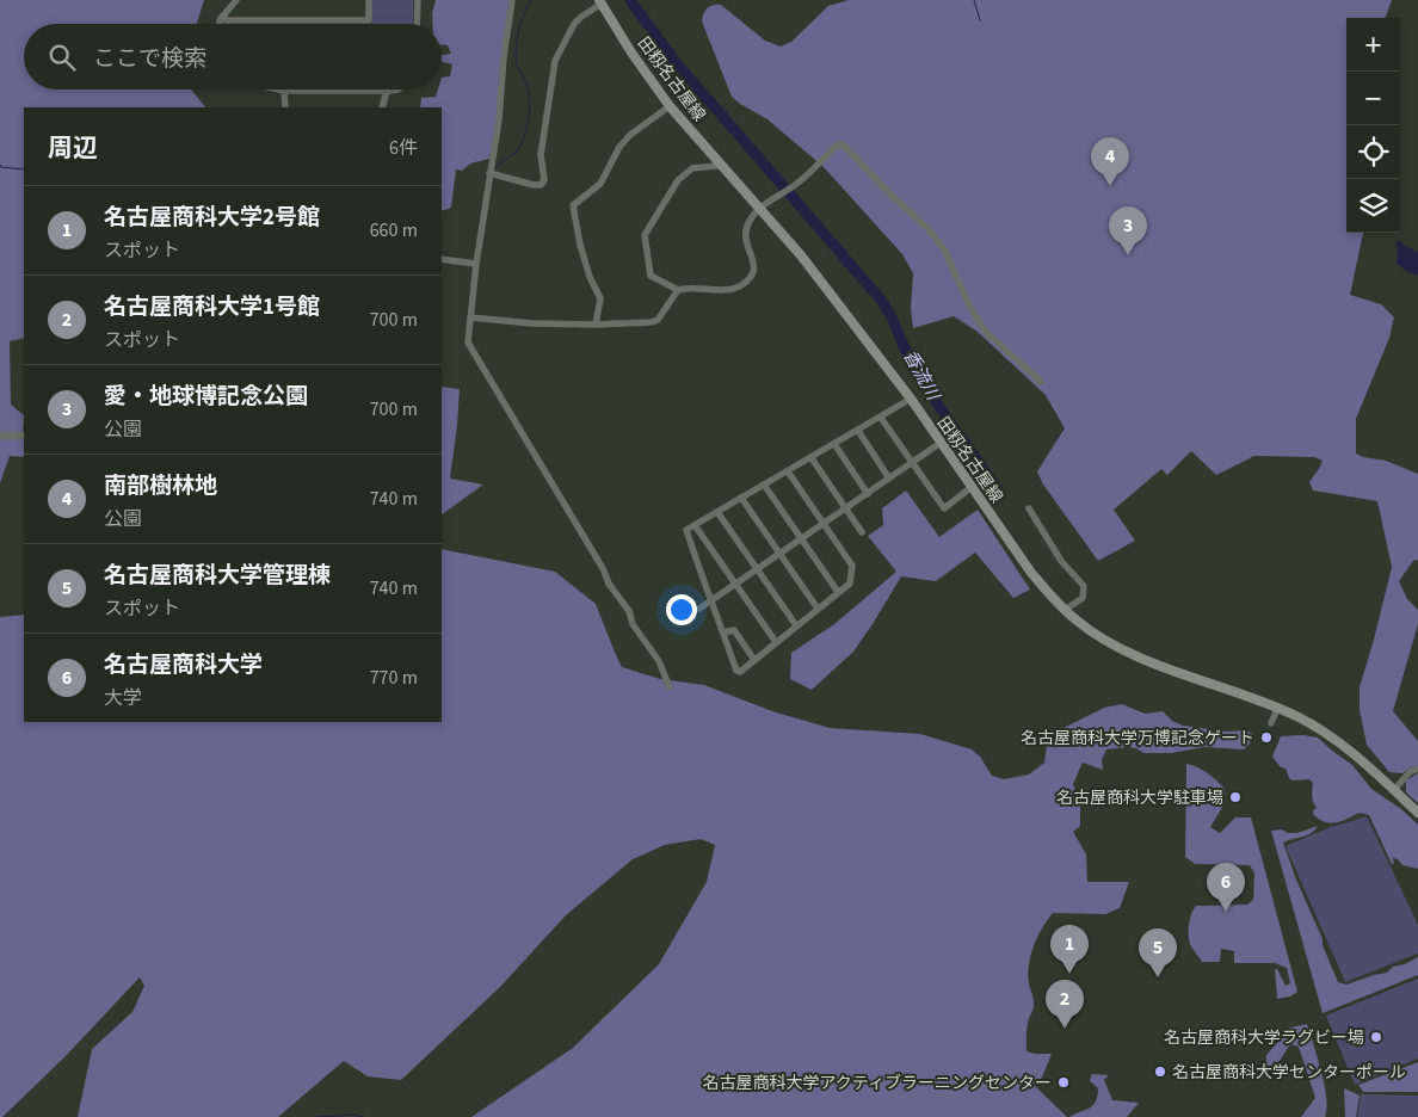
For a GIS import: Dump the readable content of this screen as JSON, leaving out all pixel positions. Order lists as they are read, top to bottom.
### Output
{
  "streets": {
    "main road": ["田籾名古屋線"]
  },
  "water": ["香流川"],
  "places": [
    "名古屋商科大学万博記念ゲート",
    "名古屋商科大学駐車場",
    "名古屋商科大学ラグビー場",
    "名古屋商科大学センターポール",
    "名古屋商科大学アクティブラーニングセンター"
  ],
  "page": {
    "map_buttons": ["+", "−"],
    "search": "ここで検索",
    "heading": ["周辺", "6件"],
    "pins": [
      "4",
      "3",
      "6",
      "1",
      "5",
      "2"
    ],
    "list": [
      {
        "mark": "1",
        "name": "名古屋商科大学2号館",
        "note": "スポット",
        "value": "660 m"
      },
      {
        "mark": "2",
        "name": "名古屋商科大学1号館",
        "note": "スポット",
        "value": "700 m"
      },
      {
        "mark": "3",
        "name": "愛・地球博記念公園",
        "note": "公園",
        "value": "700 m"
      },
      {
        "mark": "4",
        "name": "南部樹林地",
        "note": "公園",
        "value": "740 m"
      },
      {
        "mark": "5",
        "name": "名古屋商科大学管理棟",
        "note": "スポット",
        "value": "740 m"
      },
      {
        "mark": "6",
        "name": "名古屋商科大学",
        "note": "大学",
        "value": "770 m"
      }
    ]
  }
}
